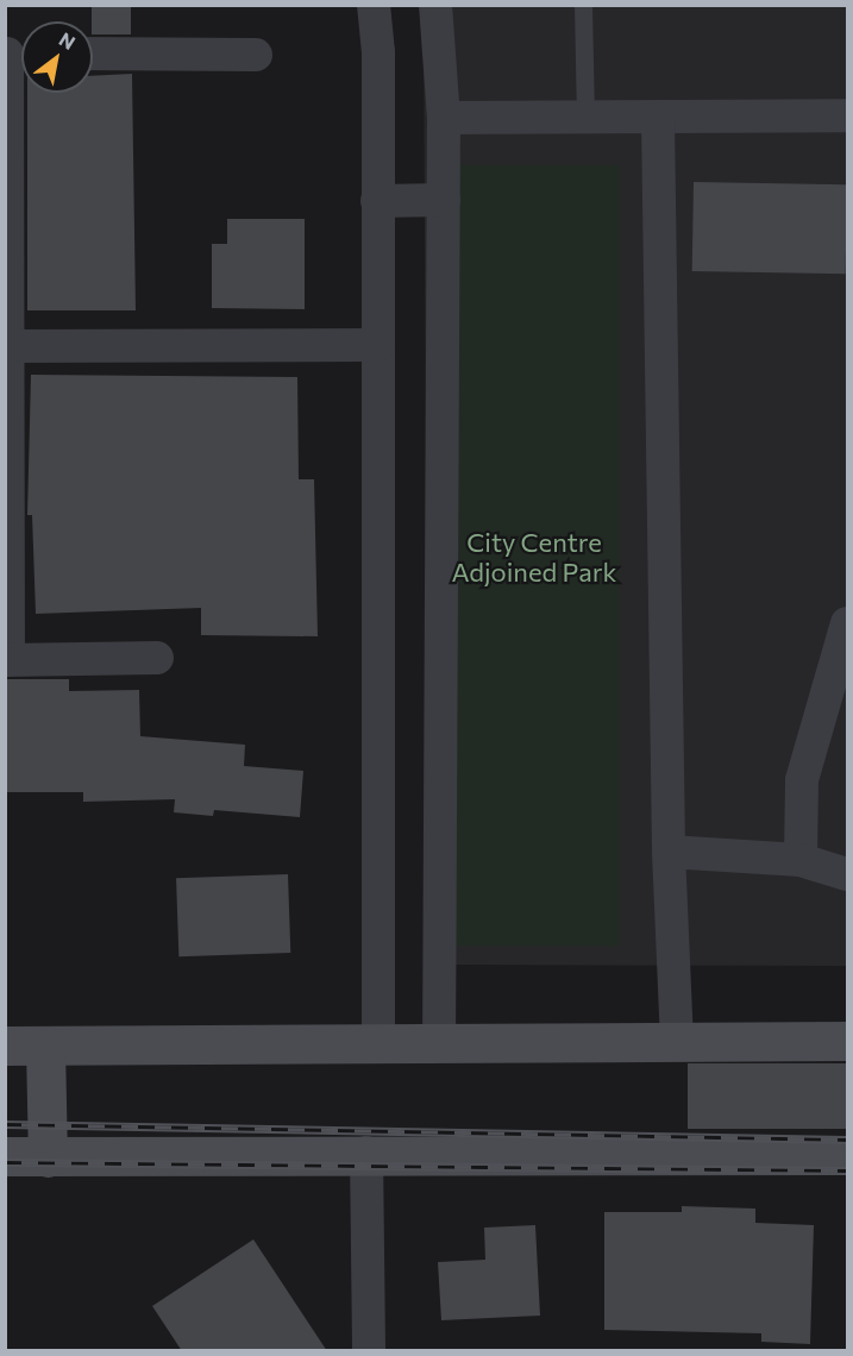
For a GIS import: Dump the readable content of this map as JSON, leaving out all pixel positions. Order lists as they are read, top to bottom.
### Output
{
  "parks": ["City Centre Adjoined Park"],
  "north": "top right"
}
